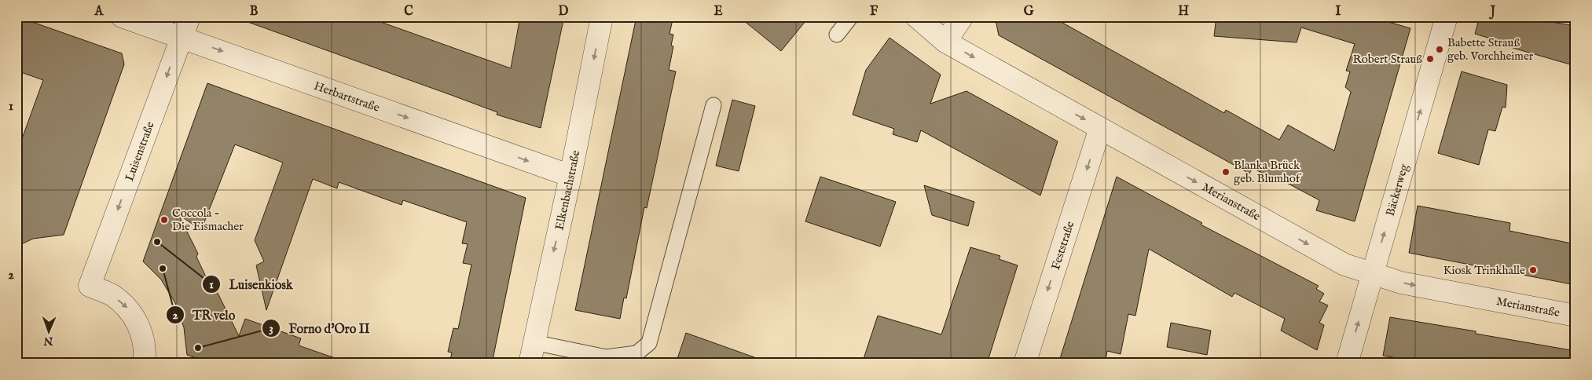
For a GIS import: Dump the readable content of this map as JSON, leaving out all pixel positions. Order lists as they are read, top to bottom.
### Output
{
  "streets": {
    "street": [
      "Herbartstraße",
      "Luisenstraße",
      "Elkenbachstraße",
      "Bäckerweg",
      "Merianstraße",
      "Feststraße"
    ]
  },
  "crossings": [
    ["Herbartstraße", "Luisenstraße"],
    ["Herbartstraße", "Elkenbachstraße"],
    ["Bäckerweg", "Merianstraße"],
    ["Merianstraße", "Feststraße"]
  ],
  "one_way": [
    "Herbartstraße",
    "Luisenstraße",
    "Elkenbachstraße",
    "Bäckerweg",
    "Merianstraße",
    "Feststraße"
  ],
  "places": [
    "Babette Strauß geb. Vorchheimer",
    "Robert Strauß",
    "Blanka Brück geb. Blumhof",
    "Coccola - Die Eismacher",
    "Luisenkiosk",
    "TR velo",
    "Kiosk Trinkhalle",
    "Forno d'Oro II"
  ],
  "north": "bottom",
  "grid": {
    "columns": [
      "A",
      "B",
      "C",
      "D",
      "E",
      "F",
      "G",
      "H",
      "I",
      "J"
    ],
    "rows": ["1", "2"]
  }
}
